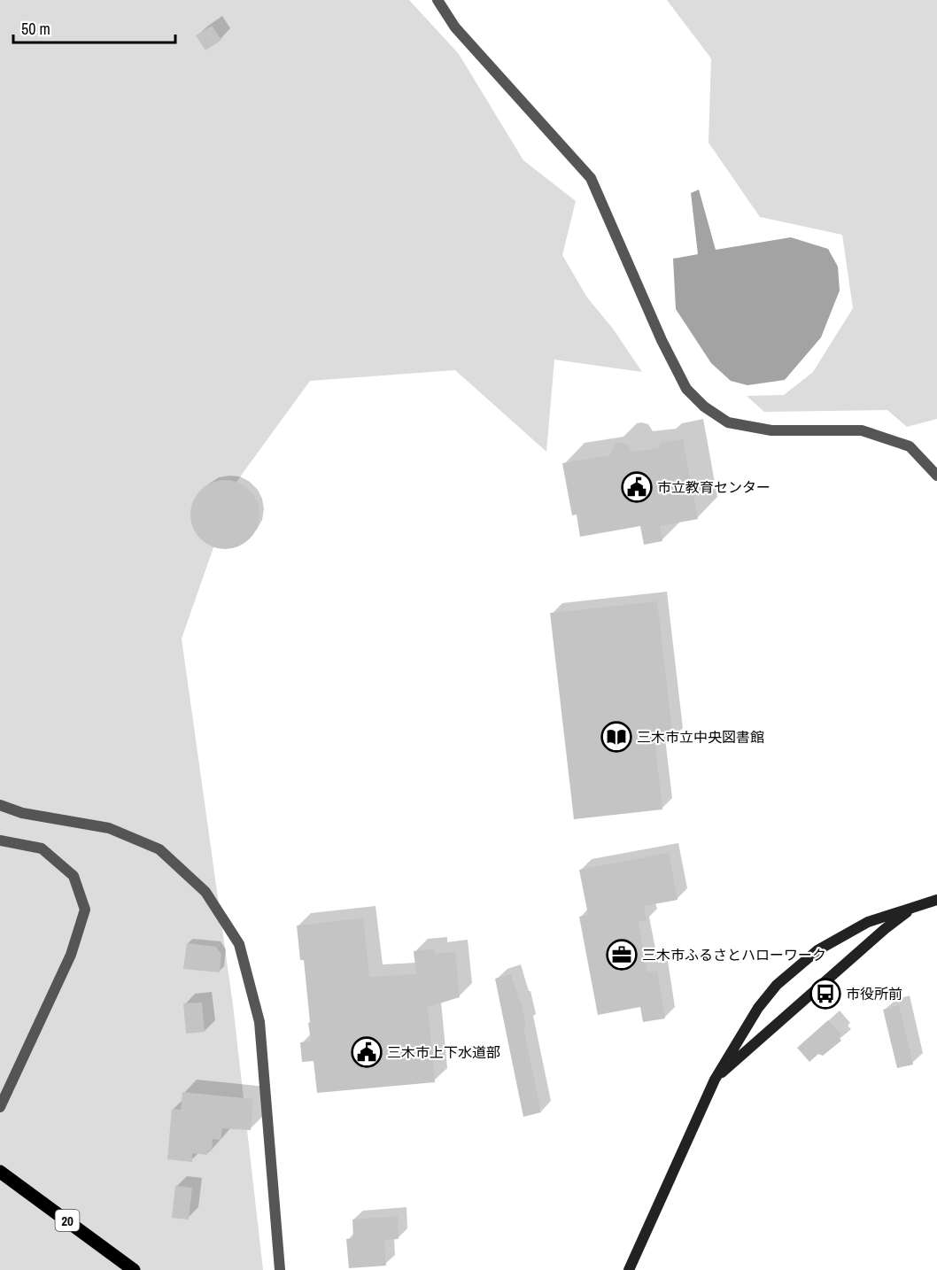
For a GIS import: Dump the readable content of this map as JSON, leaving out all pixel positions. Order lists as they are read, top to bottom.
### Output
{
  "streets": {
    "main road": ["20"]
  },
  "places": {
    "public building": ["市立教育センター", "三木市上下水道部"],
    "library": ["三木市立中央図書館"],
    "office": ["三木市ふるさとハローワーク"],
    "bus stop": ["市役所前"]
  },
  "scale_bar": "50 m"
}
